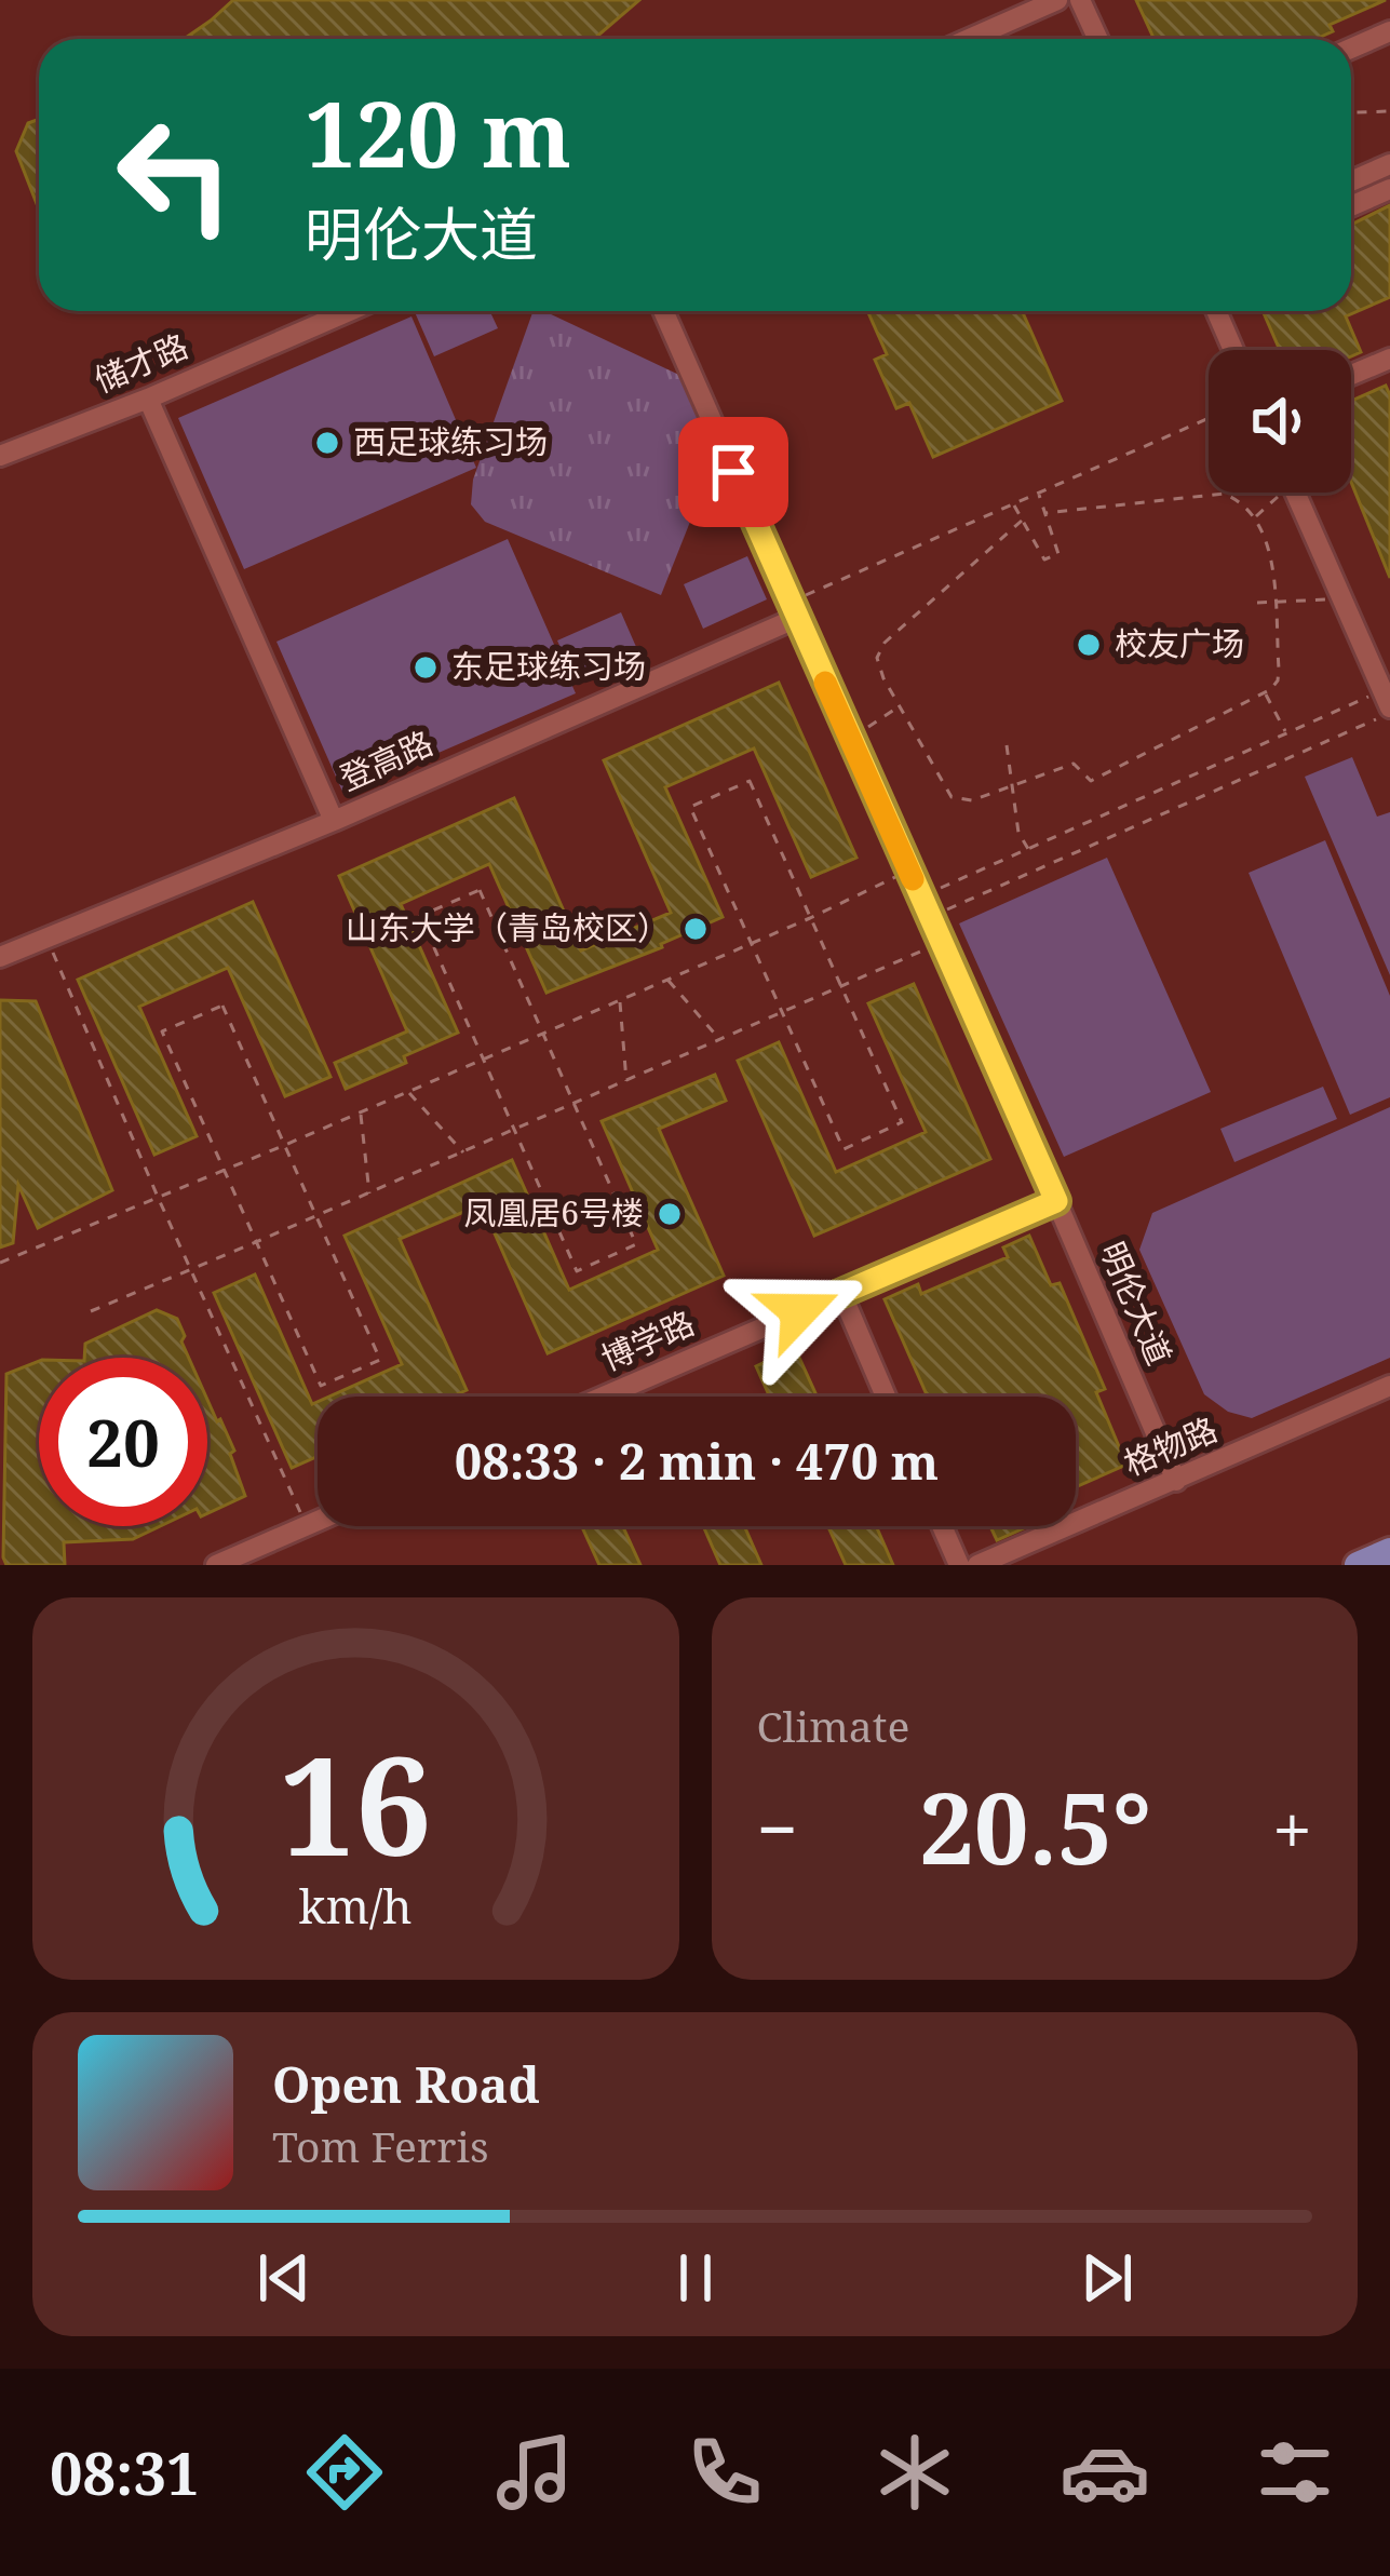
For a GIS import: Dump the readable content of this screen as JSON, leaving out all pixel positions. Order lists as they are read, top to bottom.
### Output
{
  "streets": {
    "lane": [
      "储才路",
      "登高路",
      "明伦大道",
      "博学路",
      "格物路"
    ]
  },
  "crossings": [
    ["登高路", "明伦大道"],
    ["明伦大道", "博学路"],
    ["明伦大道", "格物路"]
  ],
  "places": [
    "西足球练习场",
    "校友广场",
    "东足球练习场",
    "山东大学（青岛校区）",
    "凤凰居6号楼"
  ],
  "page": {
    "turn": ["120 m", "明伦大道"],
    "limit": "20",
    "trip": "08:33 · 2 min · 470 m",
    "tile": "Climate",
    "heat": ["−", "20.5°", "+"],
    "song": ["Open Road", "Tom Ferris"],
    "tabs": "08:31",
    "gauge": ["16", "km/h"]
  }
}
